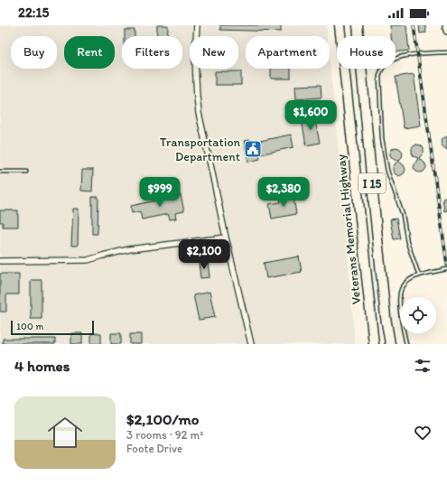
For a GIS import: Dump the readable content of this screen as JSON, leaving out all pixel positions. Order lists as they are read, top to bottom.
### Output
{
  "streets": {
    "highway": ["I 15", "Veterans Memorial Highway"]
  },
  "places": {
    "public building": ["Transportation Department"]
  },
  "scale_bar": "100 m",
  "page": {
    "status": "22:15",
    "chip": [
      "Buy",
      "Rent",
      "Filters",
      "New",
      "Apartment",
      "House"
    ],
    "price": [
      "$1,600",
      "$999",
      "$2,380",
      "$2,100"
    ],
    "scale": "100 m",
    "heading": "4 homes",
    "list": [
      {
        "name": "$2,100/mo",
        "note": "3 rooms · 92 m² · Foote Drive"
      }
    ]
  }
}
